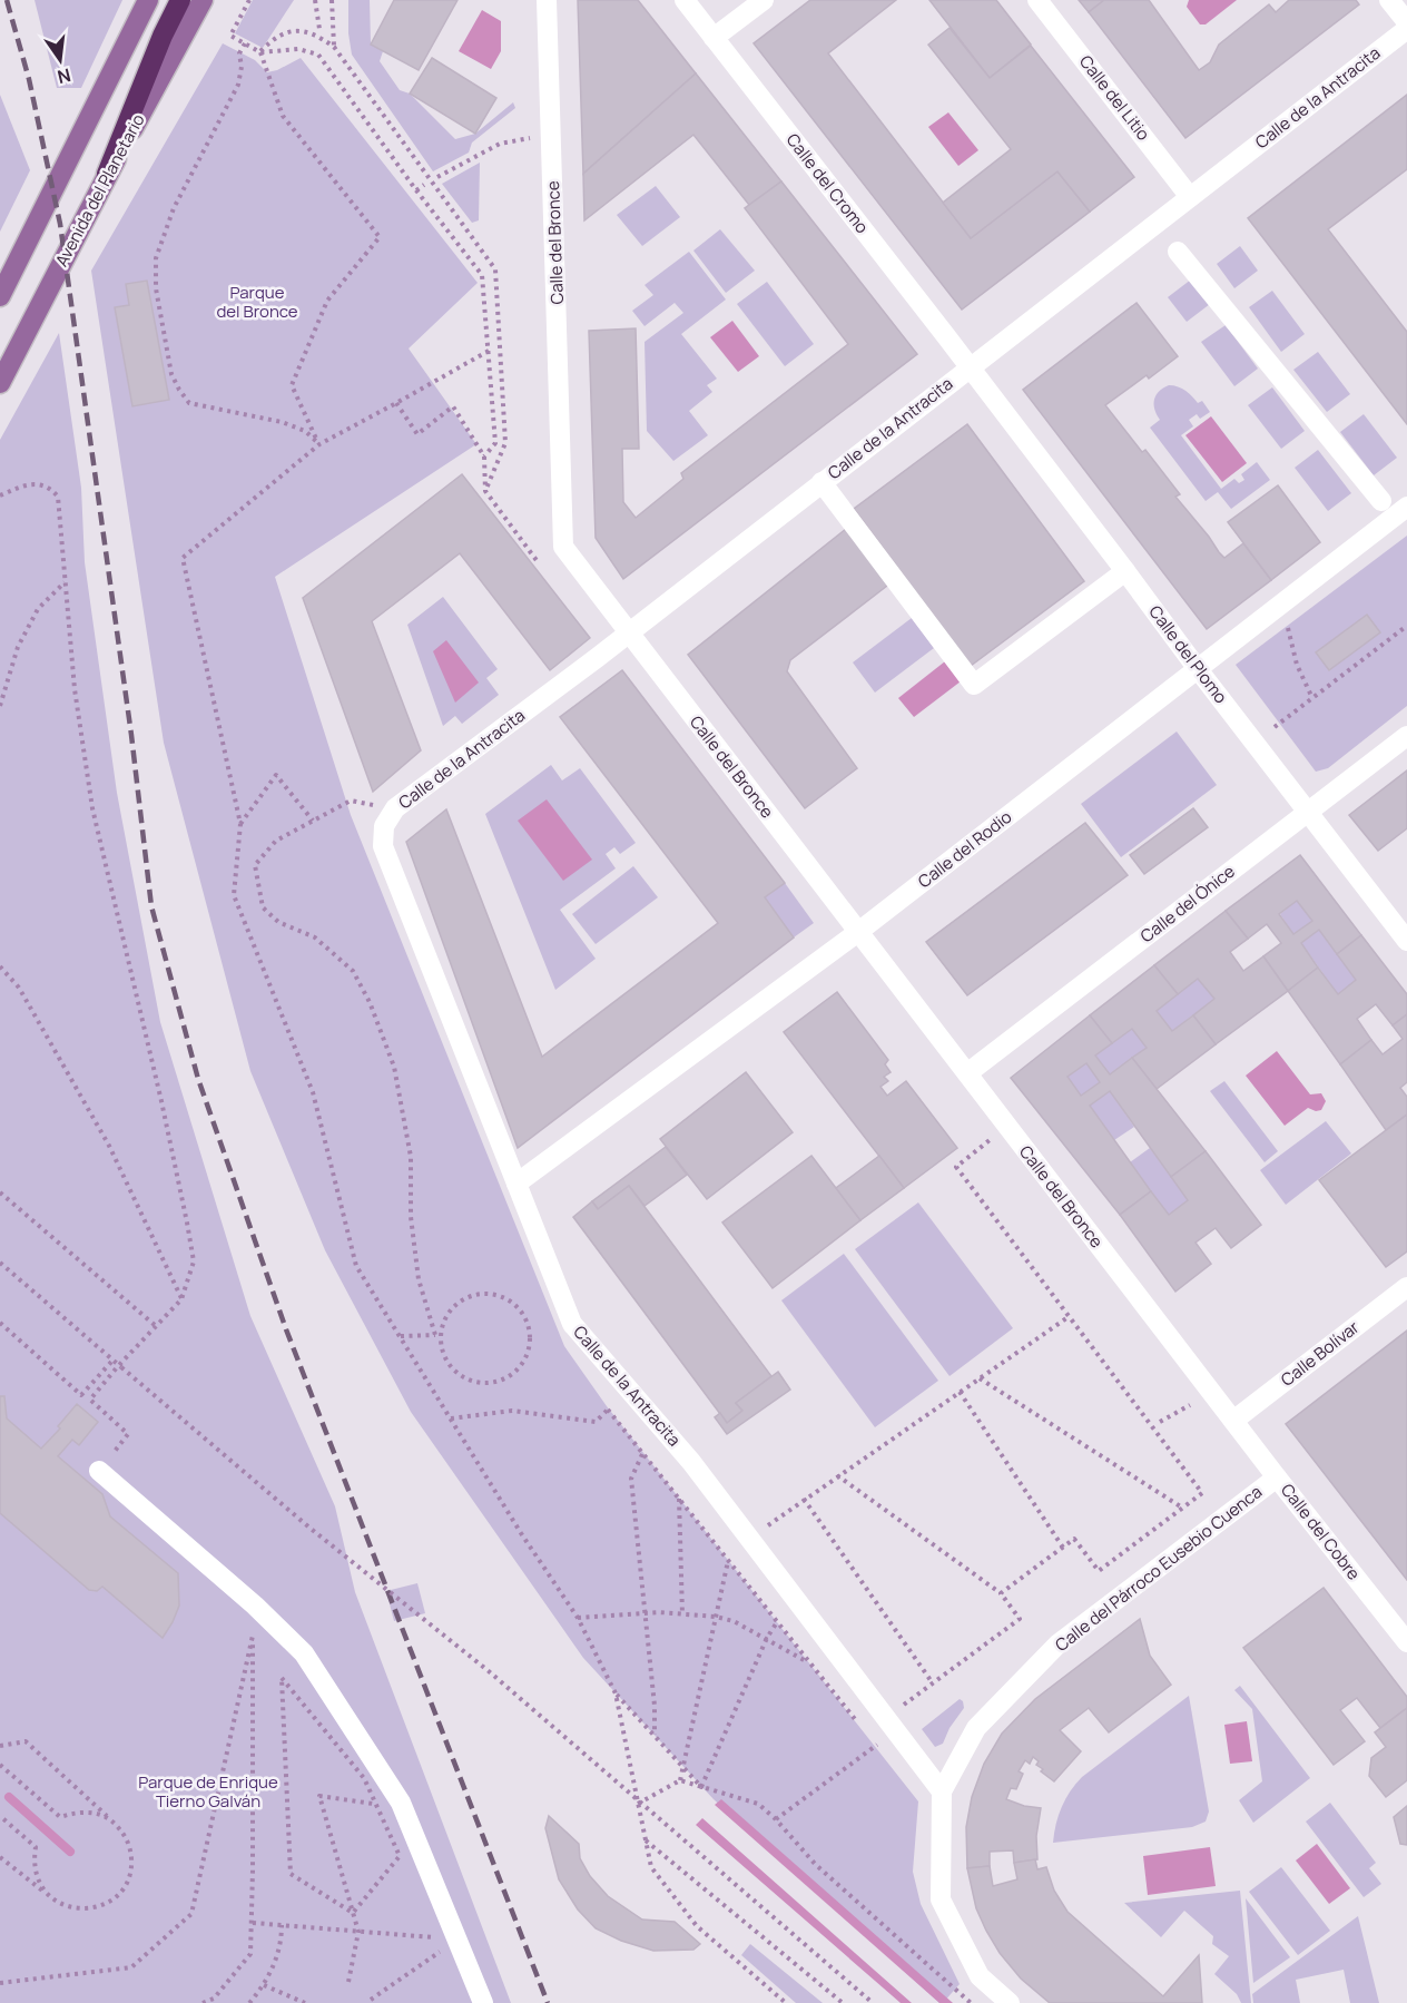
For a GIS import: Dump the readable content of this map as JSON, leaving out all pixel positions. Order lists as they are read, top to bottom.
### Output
{
  "streets": {
    "main road": ["Avenida del Planetario"],
    "street": [
      "Calle del Litio",
      "Calle de la Antracita",
      "Calle del Cromo",
      "Calle del Bronce",
      "Calle del Plomo",
      "Calle del Rodio",
      "Calle del Ónice",
      "Calle Bolívar",
      "Calle del Cobre",
      "Calle del Párroco Eusebio Cuenca"
    ]
  },
  "crossings": [
    ["Calle del Litio", "Calle de la Antracita"],
    ["Calle de la Antracita", "Calle del Cromo"],
    ["Calle de la Antracita", "Calle del Bronce"],
    ["Calle de la Antracita", "Calle del Plomo"],
    ["Calle de la Antracita", "Calle del Rodio"],
    ["Calle de la Antracita", "Calle del Párroco Eusebio Cuenca"],
    ["Calle del Cromo", "Calle del Plomo"],
    ["Calle del Bronce", "Calle del Rodio"],
    ["Calle del Bronce", "Calle del Ónice"],
    ["Calle del Bronce", "Calle Bolívar"],
    ["Calle del Bronce", "Calle del Cobre"],
    ["Calle del Plomo", "Calle del Rodio"],
    ["Calle del Plomo", "Calle del Ónice"],
    ["Calle Bolívar", "Calle del Cobre"],
    ["Calle del Cobre", "Calle del Párroco Eusebio Cuenca"]
  ],
  "parks": ["Parque del Bronce", "Parque de Enrique Tierno Galván"],
  "north": "bottom"
}
